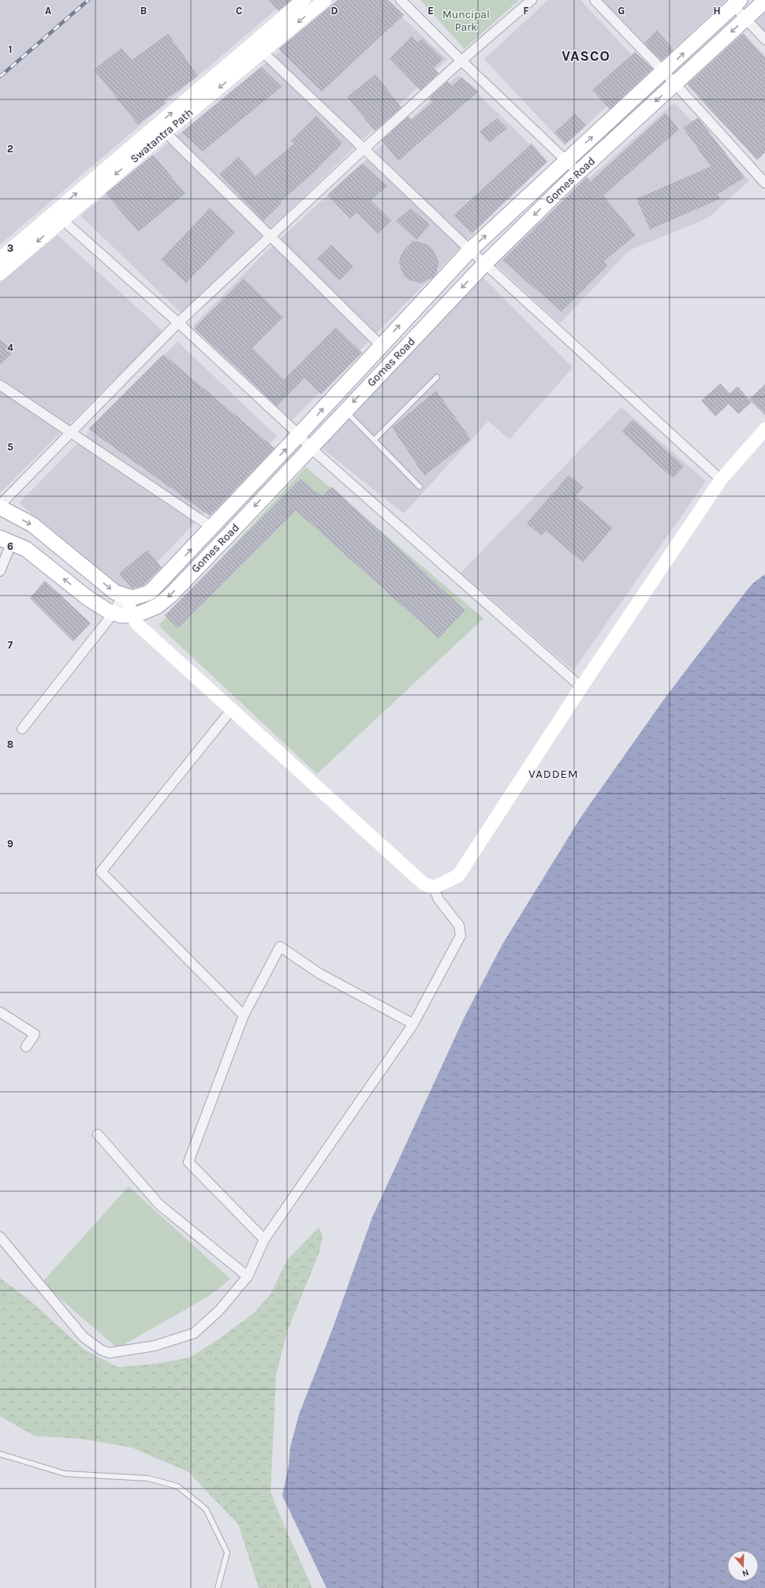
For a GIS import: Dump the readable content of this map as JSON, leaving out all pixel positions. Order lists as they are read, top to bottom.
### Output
{
  "streets": {
    "main road": ["Gomes Road"],
    "street": ["Swatantra Path"]
  },
  "districts": ["VASCO", "VADDEM"],
  "parks": ["Muncipal Park"],
  "north": "bottom",
  "grid": {
    "columns": [
      "A",
      "B",
      "C",
      "D",
      "E",
      "F",
      "G",
      "H"
    ],
    "rows": [
      "1",
      "2",
      "3",
      "4",
      "5",
      "6",
      "7",
      "8",
      "9"
    ]
  }
}
